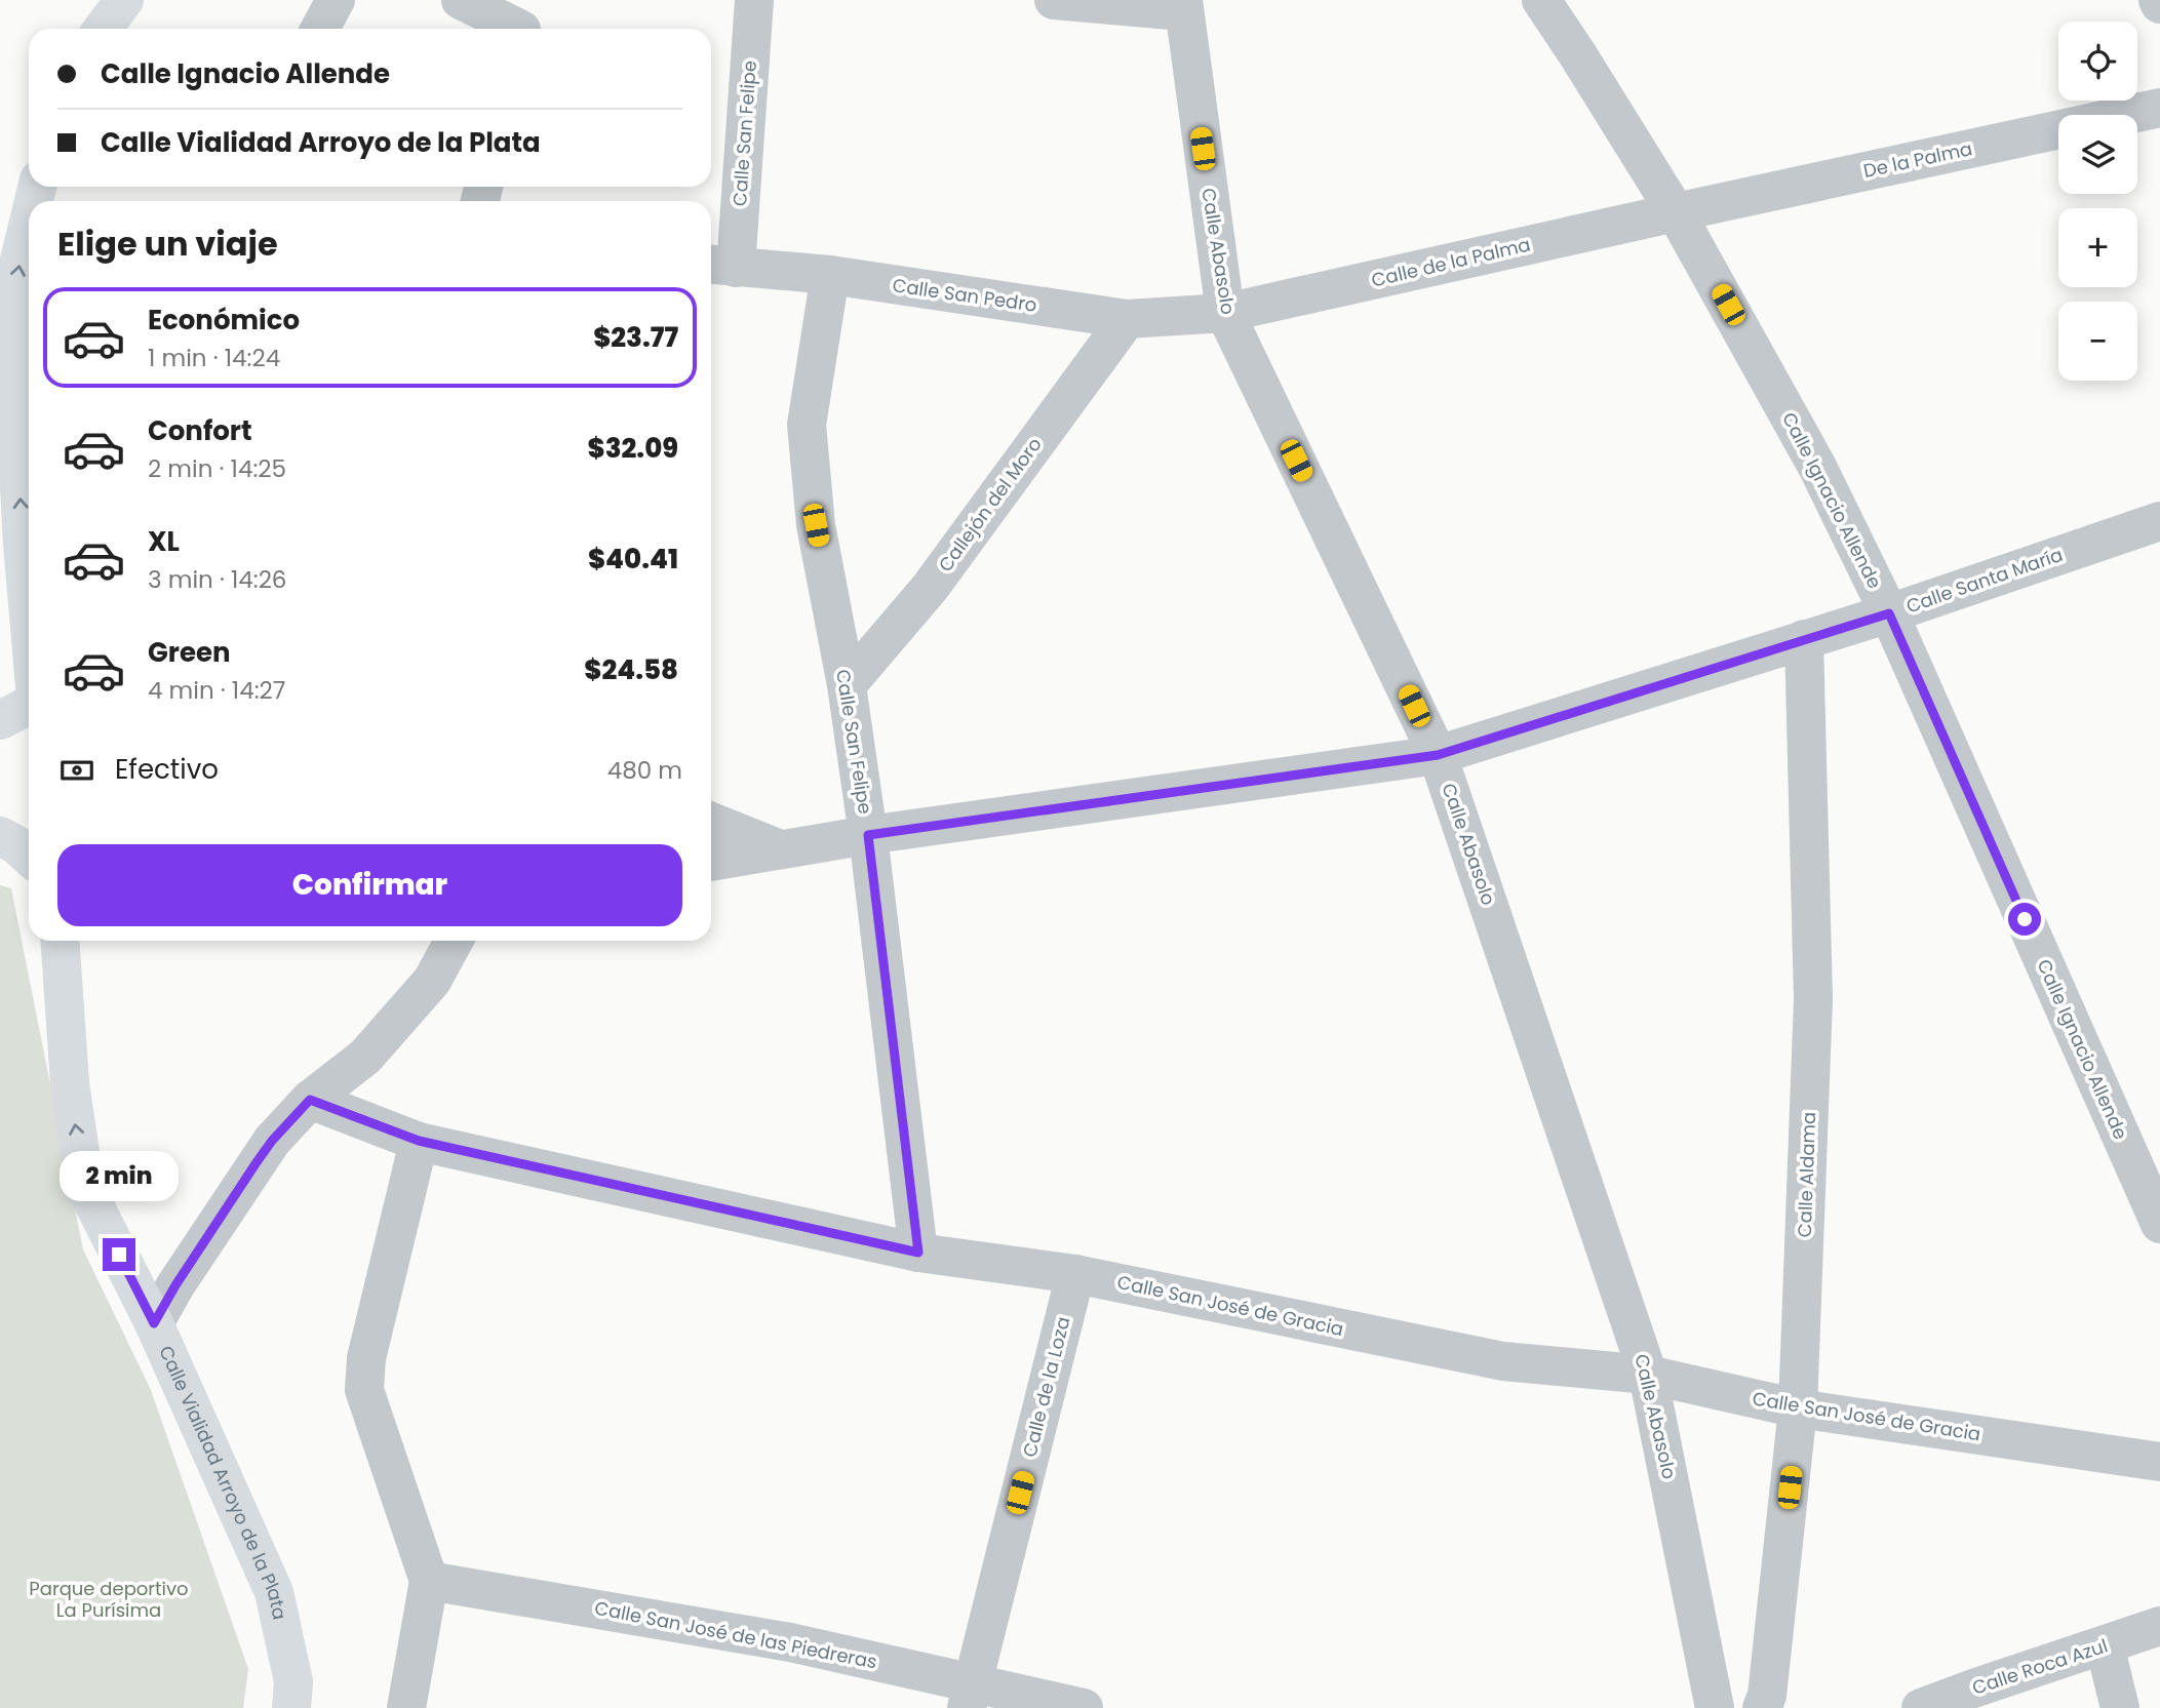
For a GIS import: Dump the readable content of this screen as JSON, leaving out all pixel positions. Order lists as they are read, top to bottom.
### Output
{
  "streets": {
    "main road": ["Calle Vialidad Arroyo de la Plata"],
    "street": [
      "Calle San Felipe",
      "De la Palma",
      "Calle Abasolo",
      "Calle de la Palma",
      "Calle San Pedro",
      "Calle Ignacio Allende",
      "Callejón del Moro",
      "Calle Santa María",
      "Calle Aldama",
      "Calle San José de Gracia",
      "Calle de la Loza",
      "Calle San José de las Piedreras",
      "Calle Roca Azul"
    ]
  },
  "crossings": [
    ["Calle San Felipe", "Calle San Pedro"],
    ["Calle San Felipe", "Callejón del Moro"],
    ["Calle San Felipe", "Calle Santa María"],
    ["Calle San Felipe", "Calle San José de Gracia"],
    ["De la Palma", "Calle de la Palma"],
    ["De la Palma", "Calle Ignacio Allende"],
    ["Calle Abasolo", "Calle de la Palma"],
    ["Calle Abasolo", "Calle San Pedro"],
    ["Calle Abasolo", "Calle Santa María"],
    ["Calle Abasolo", "Calle San José de Gracia"],
    ["Calle de la Palma", "Calle San Pedro"],
    ["Calle de la Palma", "Calle Ignacio Allende"],
    ["Calle San Pedro", "Callejón del Moro"],
    ["Calle Ignacio Allende", "Calle Santa María"],
    ["Calle Santa María", "Calle Aldama"],
    ["Calle Aldama", "Calle San José de Gracia"],
    ["Calle San José de Gracia", "Calle de la Loza"],
    ["Calle de la Loza", "Calle San José de las Piedreras"]
  ],
  "one_way": ["Calle Vialidad Arroyo de la Plata"],
  "parks": ["Parque deportivo La Purísima"],
  "page": {
    "map_buttons": ["+", "−"],
    "banner": ["Calle Ignacio Allende", "Calle Vialidad Arroyo de la Plata"],
    "heading": "Elige un viaje",
    "list": [
      {
        "name": "Económico",
        "note": "1 min · 14:24",
        "value": "$23.77"
      },
      {
        "name": "Confort",
        "note": "2 min · 14:25",
        "value": "$32.09"
      },
      {
        "name": "XL",
        "note": "3 min · 14:26",
        "value": "$40.41"
      },
      {
        "name": "Green",
        "note": "4 min · 14:27",
        "value": "$24.58"
      }
    ],
    "pay": ["Efectivo", "480 m"],
    "buttons": "Confirmar",
    "bubble": "2 min"
  }
}
